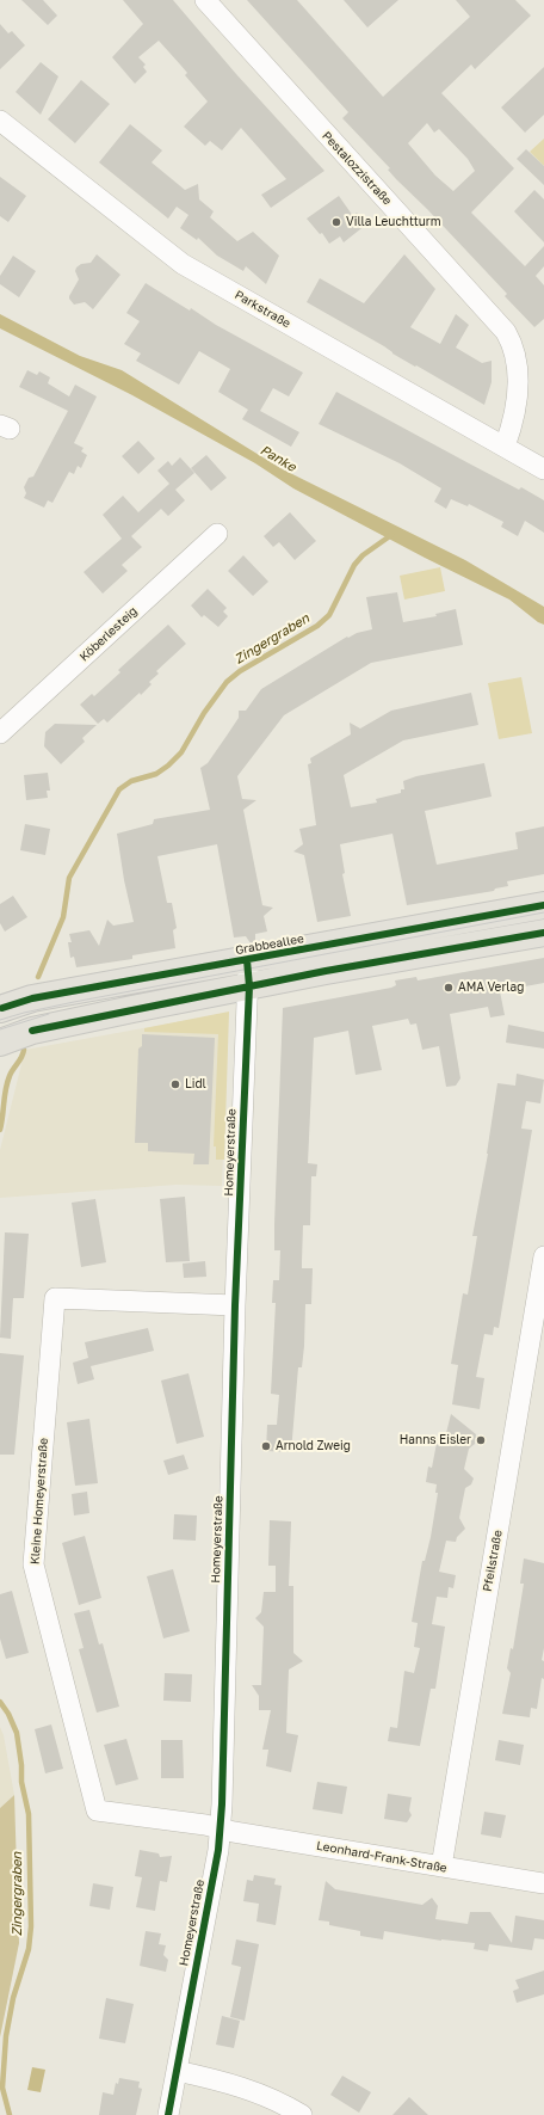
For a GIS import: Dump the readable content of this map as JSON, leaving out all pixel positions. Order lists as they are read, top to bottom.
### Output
{
  "streets": {
    "main road": ["Grabbeallee"],
    "street": [
      "Pestalozzistraße",
      "Parkstraße",
      "Köberlesteig",
      "Homeyerstraße",
      "Kleine Homeyerstraße",
      "Pfeilstraße",
      "Leonhard-Frank-Straße"
    ]
  },
  "crossings": [
    ["Pestalozzistraße", "Parkstraße"],
    ["Grabbeallee", "Homeyerstraße"],
    ["Homeyerstraße", "Kleine Homeyerstraße"],
    ["Homeyerstraße", "Leonhard-Frank-Straße"],
    ["Kleine Homeyerstraße", "Leonhard-Frank-Straße"],
    ["Pfeilstraße", "Leonhard-Frank-Straße"]
  ],
  "water": ["Panke", "Zingergraben"],
  "places": [
    "Villa Leuchtturm",
    "AMA Verlag",
    "Lidl",
    "Hanns Eisler",
    "Arnold Zweig"
  ]
}
